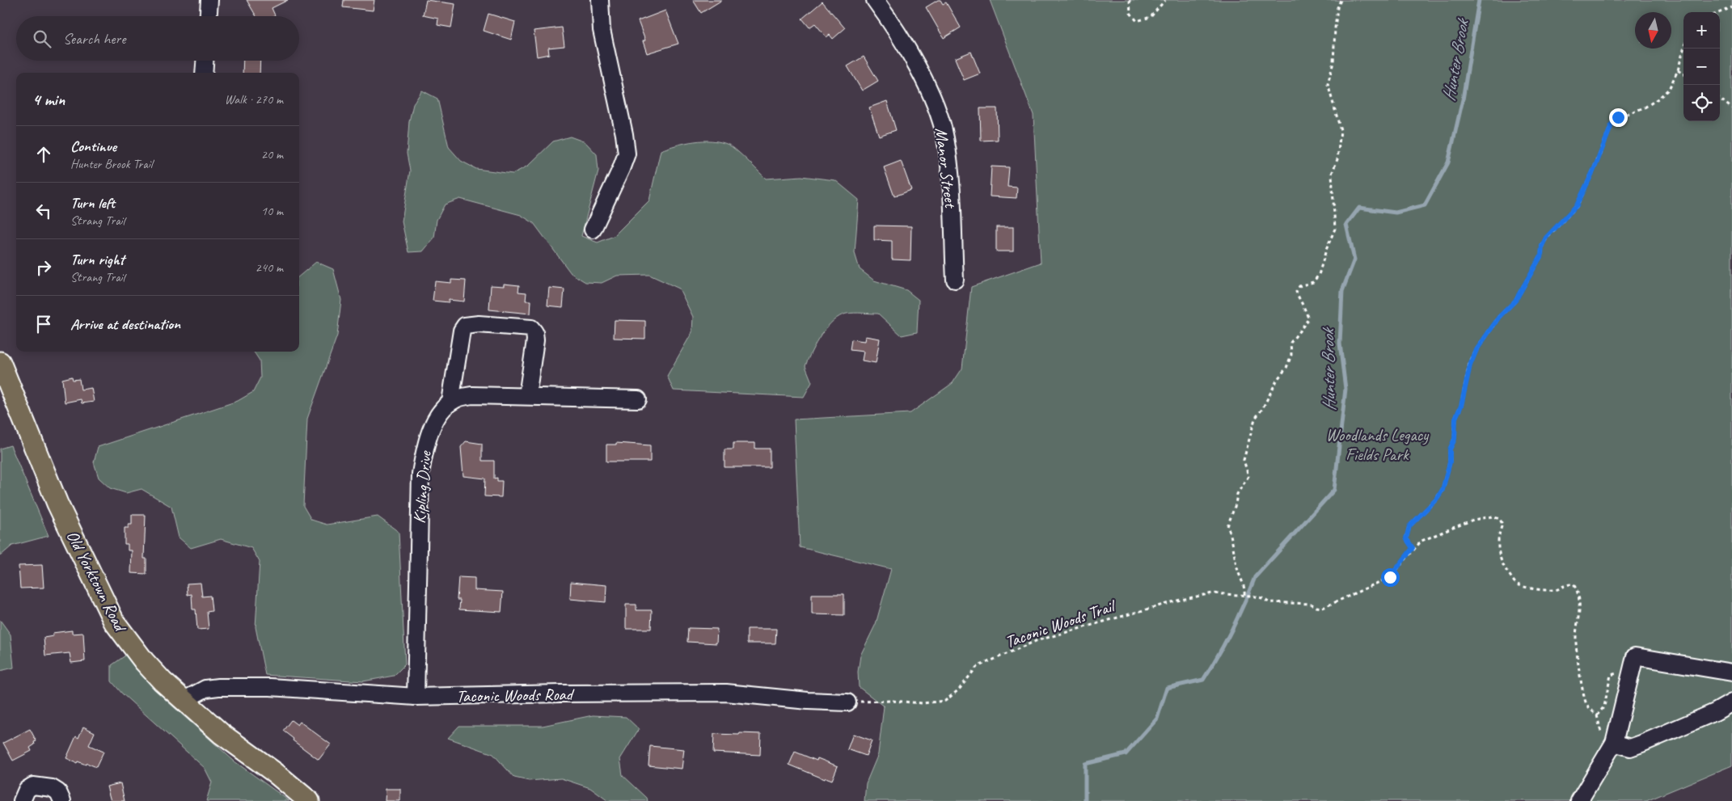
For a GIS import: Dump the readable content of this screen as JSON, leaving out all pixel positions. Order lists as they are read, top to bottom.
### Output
{
  "streets": {
    "main road": ["Old Yorktown Road"],
    "street": ["Manor Street", "Kipling Drive", "Taconic Woods Road"],
    "path": ["Taconic Woods Trail"]
  },
  "crossings": [
    ["Kipling Drive", "Taconic Woods Road"],
    ["Old Yorktown Road", "Taconic Woods Road"],
    ["Taconic Woods Trail", "Taconic Woods Road"]
  ],
  "water": ["Hunter Brook"],
  "parks": ["Woodlands Legacy Fields Park"],
  "north": "bottom",
  "page": {
    "map_buttons": ["+", "−"],
    "search": "Search here",
    "heading": ["4 min", "Walk · 270 m"],
    "list": [
      ["Continue", "Hunter Brook Trail", "20 m"],
      ["Turn left", "Strang Trail", "10 m"],
      ["Turn right", "Strang Trail", "240 m"],
      "Arrive at destination"
    ]
  }
}
